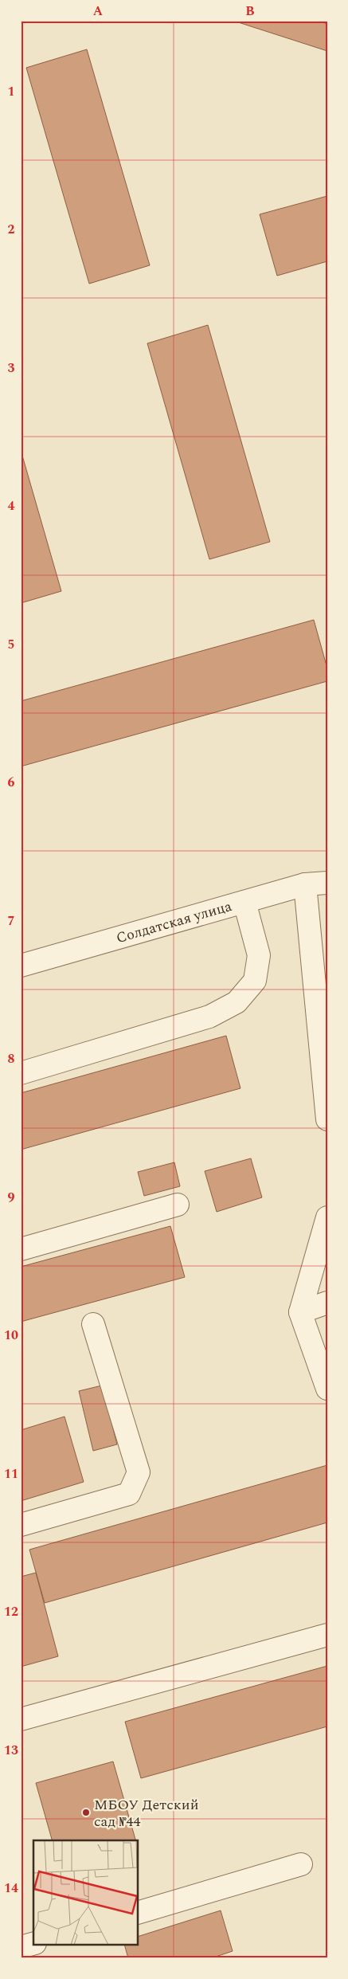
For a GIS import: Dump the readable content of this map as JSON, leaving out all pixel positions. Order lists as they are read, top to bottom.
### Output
{
  "streets": {
    "street": ["Солдатская улица"]
  },
  "places": ["МБОУ Детский сад №44"],
  "grid": {
    "columns": ["A", "B"],
    "rows": [
      "1",
      "2",
      "3",
      "4",
      "5",
      "6",
      "7",
      "8",
      "9",
      "10",
      "11",
      "12",
      "13",
      "14"
    ]
  }
}
